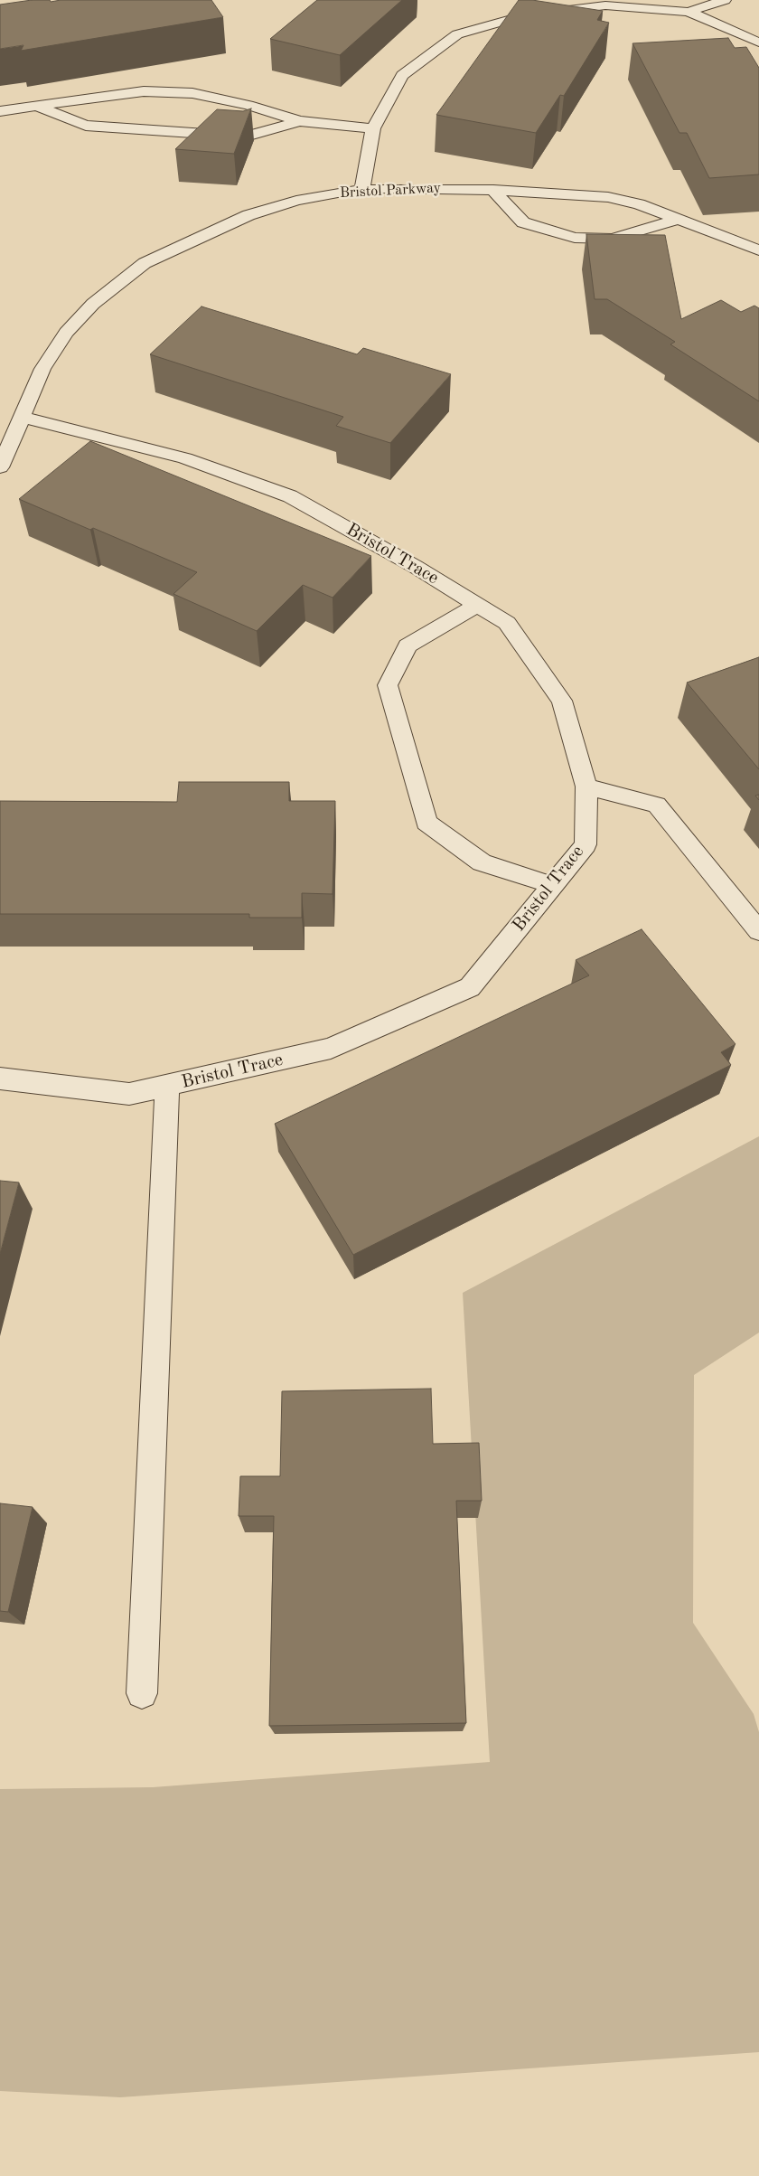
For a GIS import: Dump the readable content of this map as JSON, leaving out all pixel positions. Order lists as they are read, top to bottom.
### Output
{
  "streets": {
    "street": ["Bristol Parkway", "Bristol Trace"]
  },
  "crossings": [
    ["Bristol Parkway", "Bristol Trace"]
  ]
}
